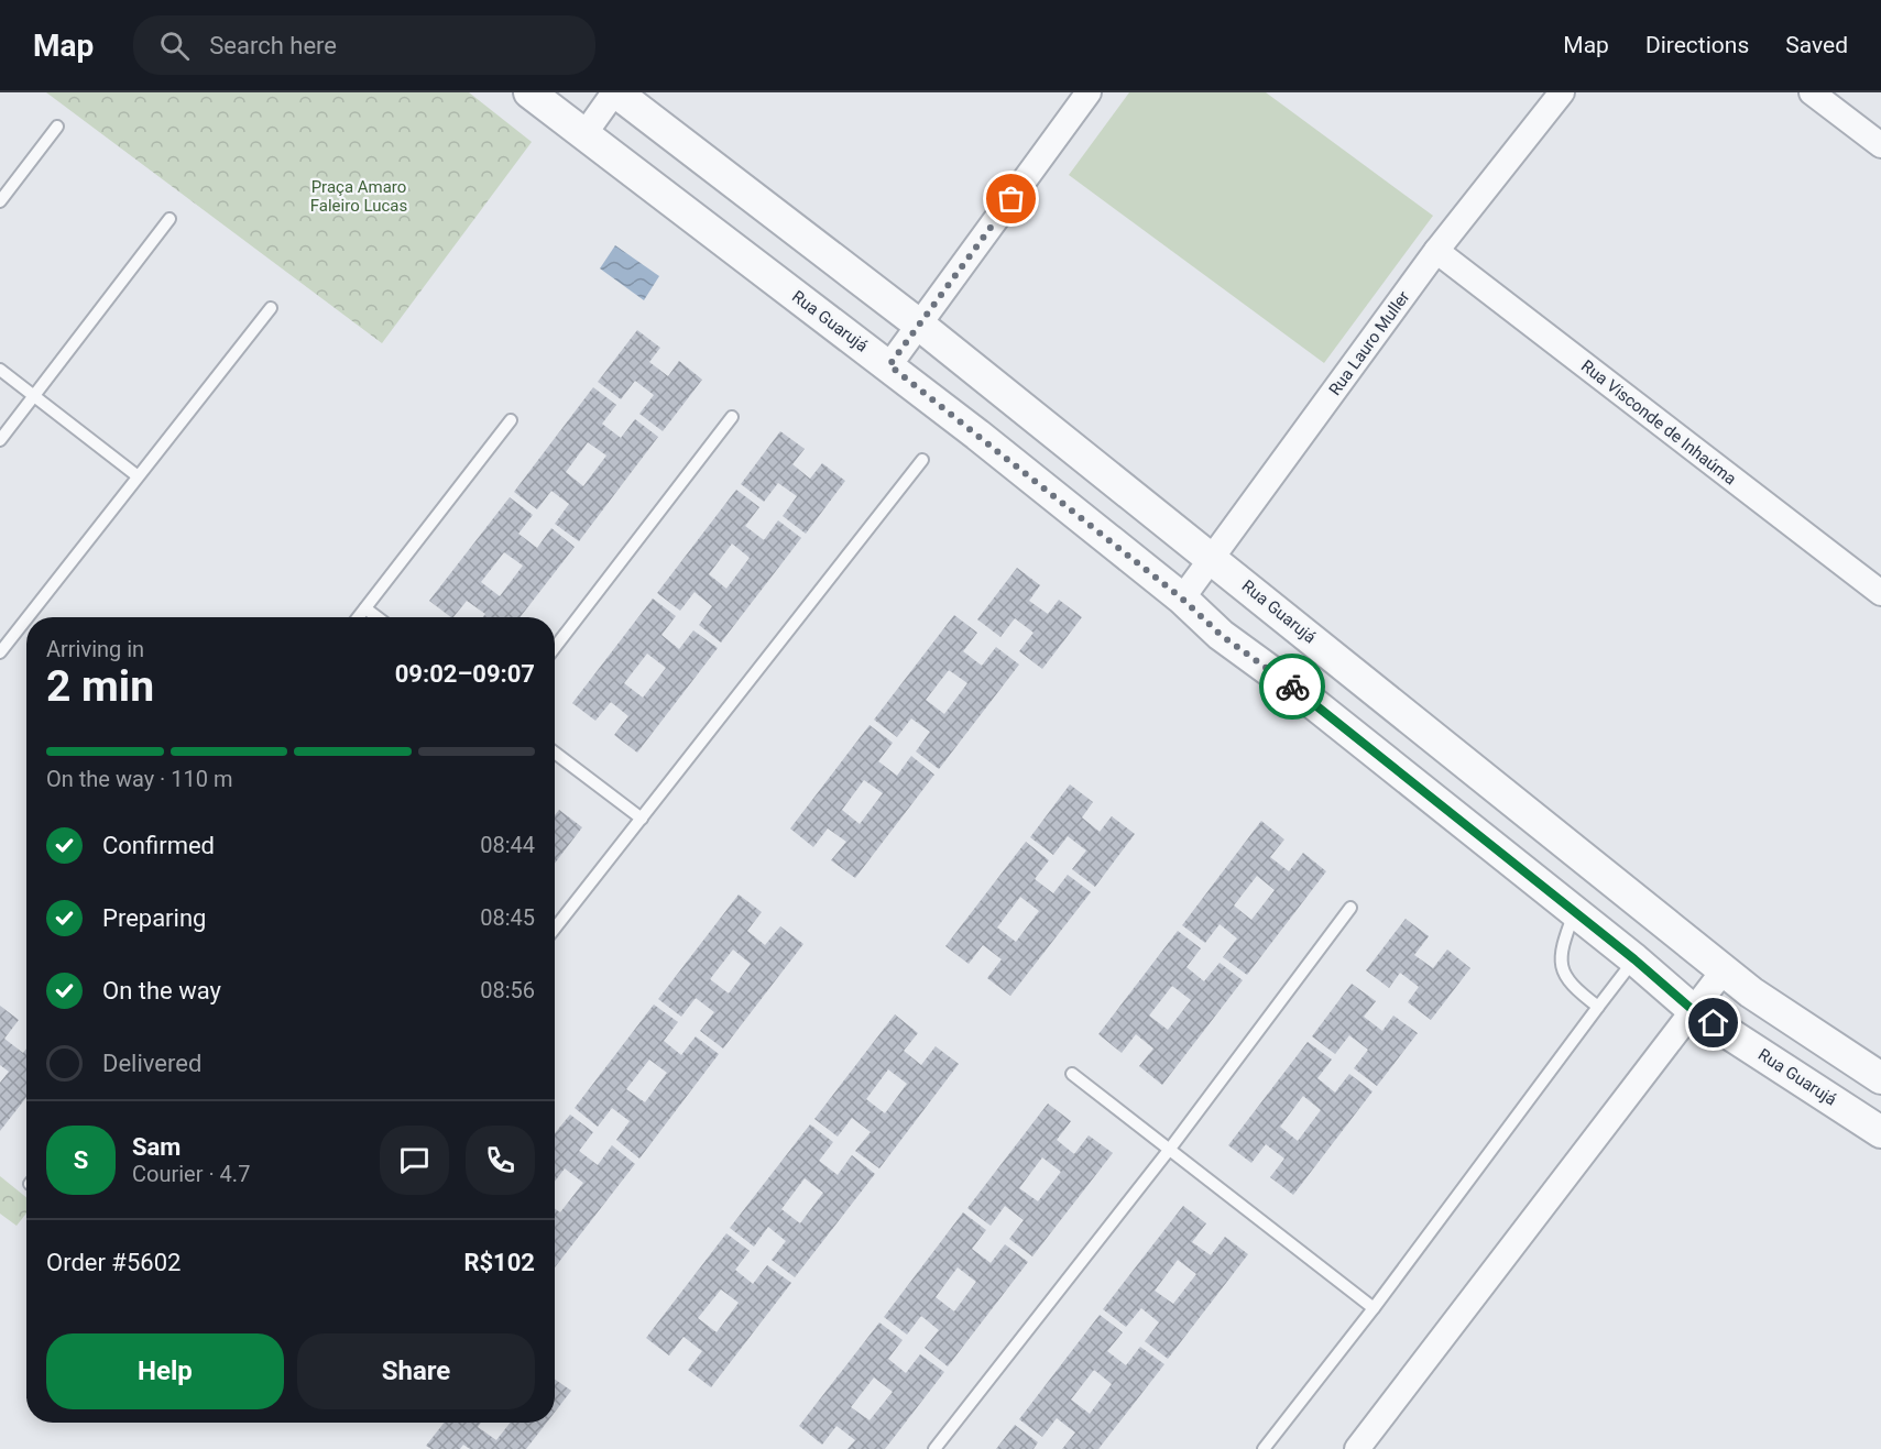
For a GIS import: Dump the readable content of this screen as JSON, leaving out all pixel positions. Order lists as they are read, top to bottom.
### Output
{
  "streets": {
    "street": ["Rua Guarujá", "Rua Lauro Muller", "Rua Visconde de Inhaúma"]
  },
  "crossings": [
    ["Rua Guarujá", "Rua Lauro Muller"],
    ["Rua Lauro Muller", "Rua Visconde de Inhaúma"]
  ],
  "parks": ["Praça Amaro Faleiro Lucas"],
  "page": {
    "header": "Map",
    "search": "Search here",
    "nav": ["Map", "Directions", "Saved"],
    "heading": ["2 min", "Arriving in", "09:02–09:07"],
    "panel": [
      "Sam",
      "Courier · 4.7",
      "Order #5602",
      "R$102"
    ],
    "bar": "On the way · 110 m",
    "list": [
      ["Confirmed", "08:44"],
      ["Preparing", "08:45"],
      ["On the way", "08:56"],
      "Delivered"
    ],
    "round": "S",
    "buttons": ["Help", "Share"]
  }
}
